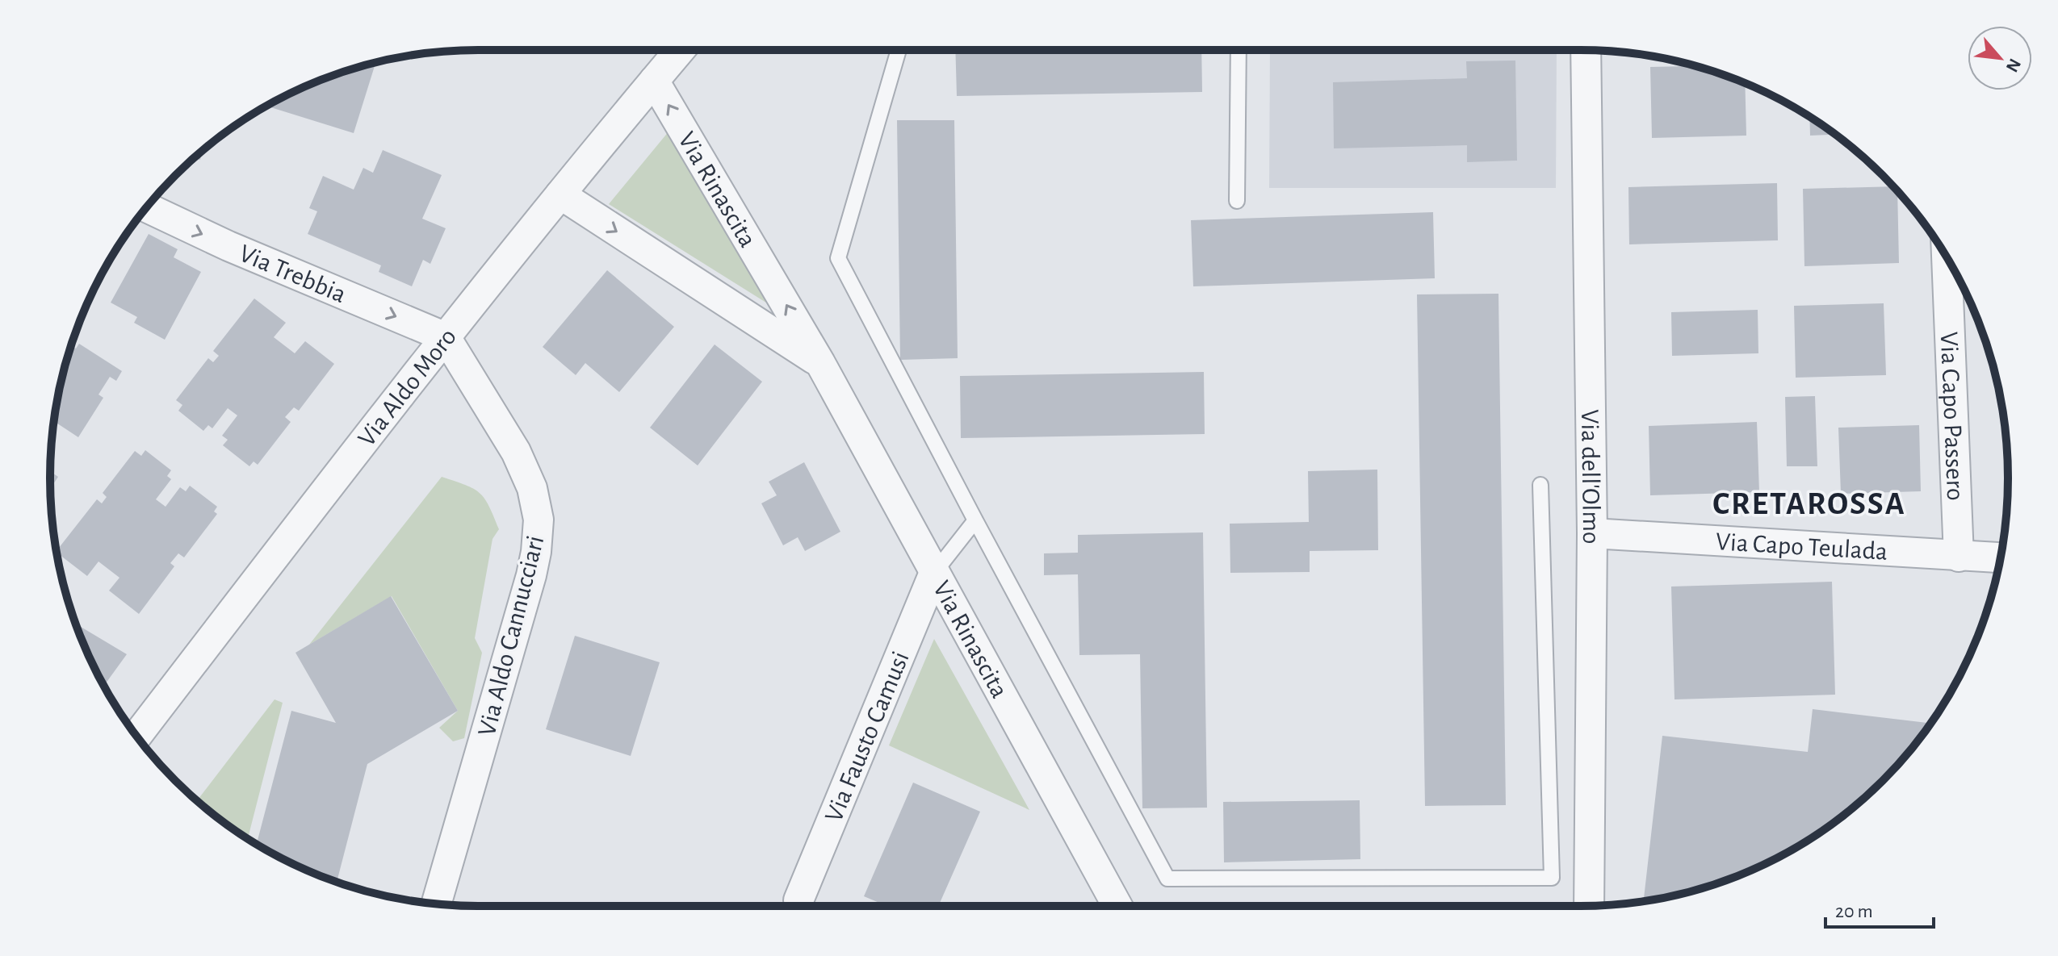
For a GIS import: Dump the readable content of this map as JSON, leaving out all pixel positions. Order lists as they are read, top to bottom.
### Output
{
  "streets": {
    "street": [
      "Via Rinascita",
      "Via Trebbia",
      "Via Aldo Moro",
      "Via Capo Passero",
      "Via dell'Olmo",
      "Via Capo Teulada",
      "Via Aldo Cannucciari",
      "Via Fausto Camusi"
    ]
  },
  "crossings": [
    ["Via Rinascita", "Via Aldo Moro"],
    ["Via Rinascita", "Via Fausto Camusi"],
    ["Via Trebbia", "Via Aldo Moro"],
    ["Via Trebbia", "Via Aldo Cannucciari"],
    ["Via Aldo Moro", "Via Aldo Cannucciari"],
    ["Via Capo Passero", "Via Capo Teulada"],
    ["Via dell'Olmo", "Via Capo Teulada"]
  ],
  "one_way": ["Via Trebbia"],
  "districts": ["CRETAROSSA"],
  "scale_bar": "20 m",
  "north": "bottom right"
}
